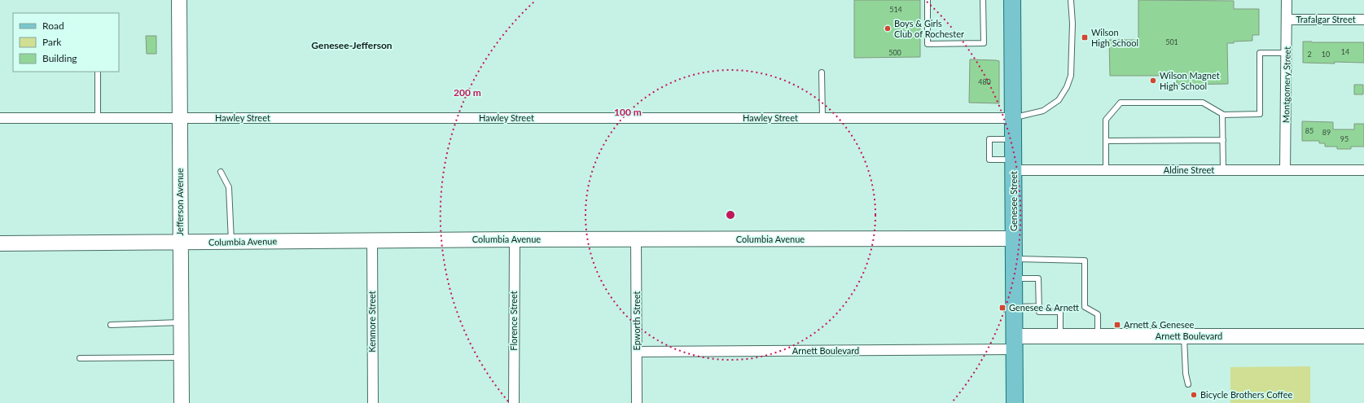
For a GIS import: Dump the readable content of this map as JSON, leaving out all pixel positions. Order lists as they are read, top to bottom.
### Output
{
  "streets": {
    "main road": ["Genesee Street"],
    "street": [
      "Trafalgar Street",
      "Montgomery Street",
      "Hawley Street",
      "Aldine Street",
      "Jefferson Avenue",
      "Columbia Avenue",
      "Florence Street",
      "Epworth Street",
      "Kenmore Street",
      "Arnett Boulevard"
    ]
  },
  "crossings": [
    ["Trafalgar Street", "Montgomery Street"],
    ["Montgomery Street", "Aldine Street"],
    ["Hawley Street", "Genesee Street"],
    ["Hawley Street", "Jefferson Avenue"],
    ["Aldine Street", "Genesee Street"],
    ["Genesee Street", "Columbia Avenue"],
    ["Genesee Street", "Arnett Boulevard"],
    ["Jefferson Avenue", "Columbia Avenue"],
    ["Columbia Avenue", "Florence Street"],
    ["Columbia Avenue", "Epworth Street"],
    ["Columbia Avenue", "Kenmore Street"],
    ["Epworth Street", "Arnett Boulevard"]
  ],
  "districts": ["Genesee-Jefferson"],
  "places": {
    "other": ["Boys & Girls Club of Rochester", "Wilson Magnet High School", "Bicycle Brothers Coffee"],
    "transit": ["Wilson High School", "Genesee & Arnett", "Arnett & Genesee"]
  },
  "house_numbers": [
    "514",
    "501",
    "14",
    "500",
    "2",
    "10",
    "480",
    "85",
    "89",
    "95"
  ],
  "legend": ["Road", "Park", "Building"],
  "rings": ["200 m", "100 m"]
}
